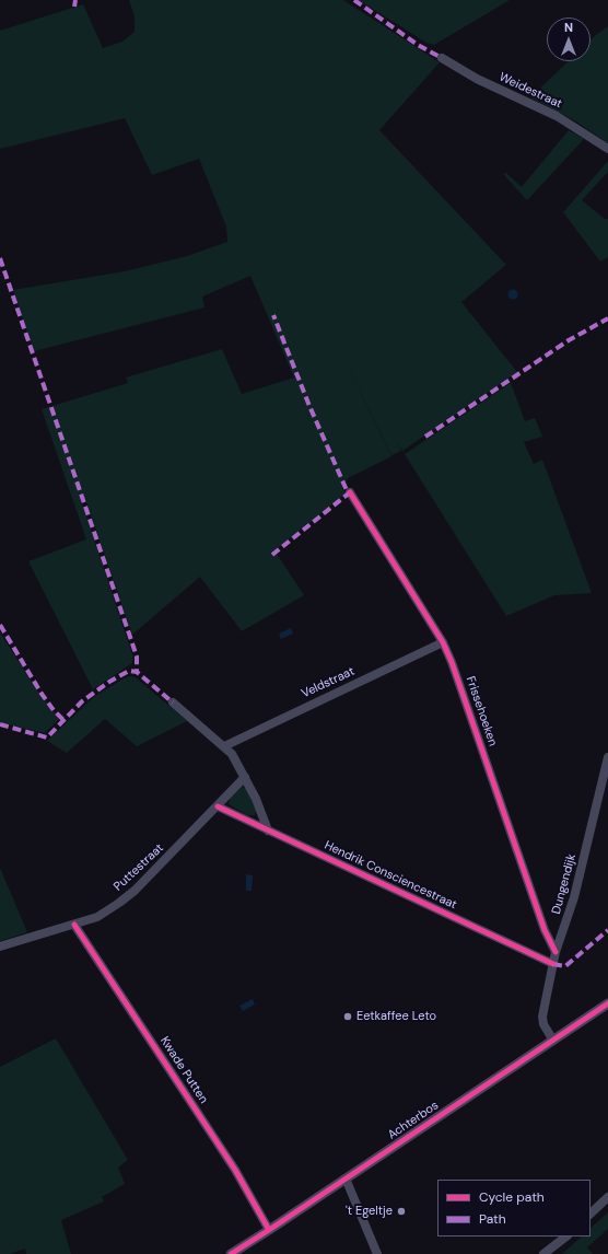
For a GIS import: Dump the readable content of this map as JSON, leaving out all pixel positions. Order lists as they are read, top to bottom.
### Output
{
  "streets": {
    "street": [
      "Weidestraat",
      "Veldstraat",
      "Frissehoeken",
      "Puttestraat",
      "Hendrik Consciencestraat",
      "Dungendijk",
      "Kwade Putten",
      "Achterbos"
    ]
  },
  "crossings": [
    ["Veldstraat", "Frissehoeken"],
    ["Frissehoeken", "Dungendijk"],
    ["Puttestraat", "Hendrik Consciencestraat"],
    ["Puttestraat", "Kwade Putten"],
    ["Hendrik Consciencestraat", "Dungendijk"],
    ["Dungendijk", "Achterbos"],
    ["Kwade Putten", "Achterbos"]
  ],
  "places": ["Eetkaffee Leto", "'t Egeltje"],
  "legend": ["Cycle path", "Path"],
  "north": "top"
}
